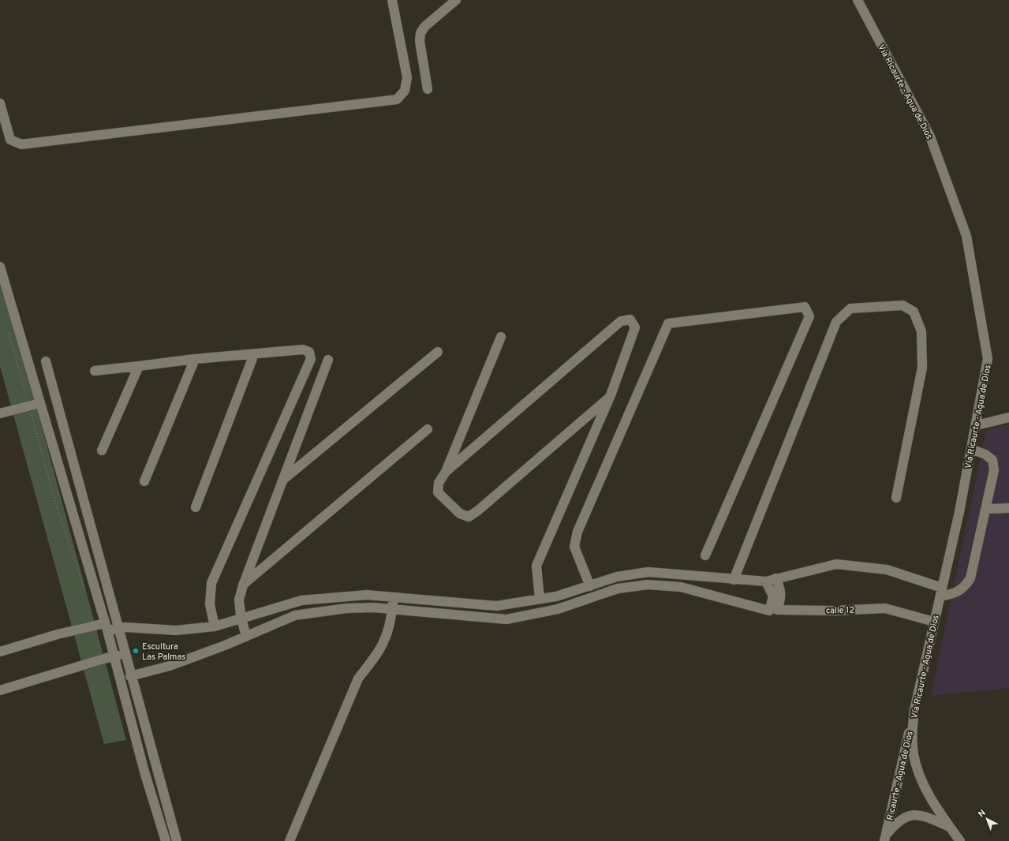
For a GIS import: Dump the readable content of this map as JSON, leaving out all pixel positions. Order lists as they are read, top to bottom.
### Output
{
  "streets": {
    "street": ["Vía Ricaurte - Agua de Dios", "calle 12", "Ricaurte - Agua de Dios"]
  },
  "crossings": [
    ["Vía Ricaurte - Agua de Dios", "calle 12"],
    ["Vía Ricaurte - Agua de Dios", "Ricaurte - Agua de Dios"]
  ],
  "places": ["Escultura Las Palmas"],
  "north": "top left"
}
